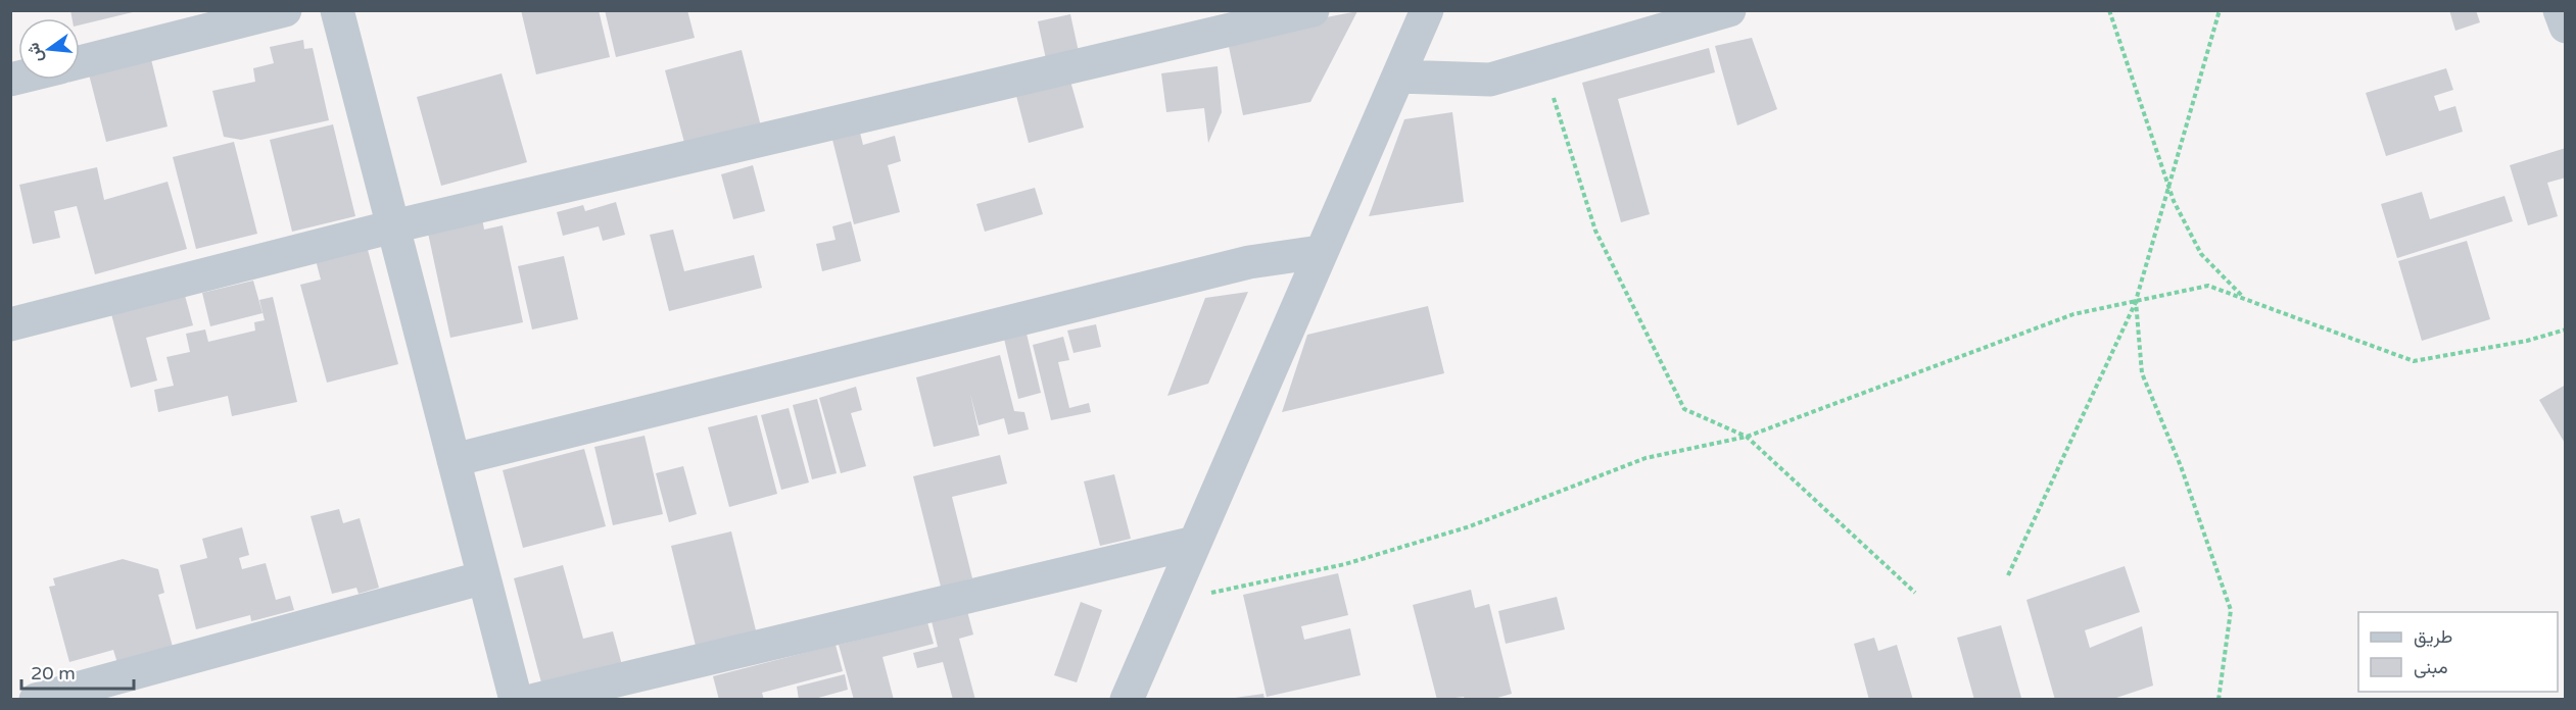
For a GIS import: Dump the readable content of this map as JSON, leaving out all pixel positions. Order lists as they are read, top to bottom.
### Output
{
  "legend": ["طريق", "مبنى"],
  "scale_bar": "20 m",
  "north": "left"
}
